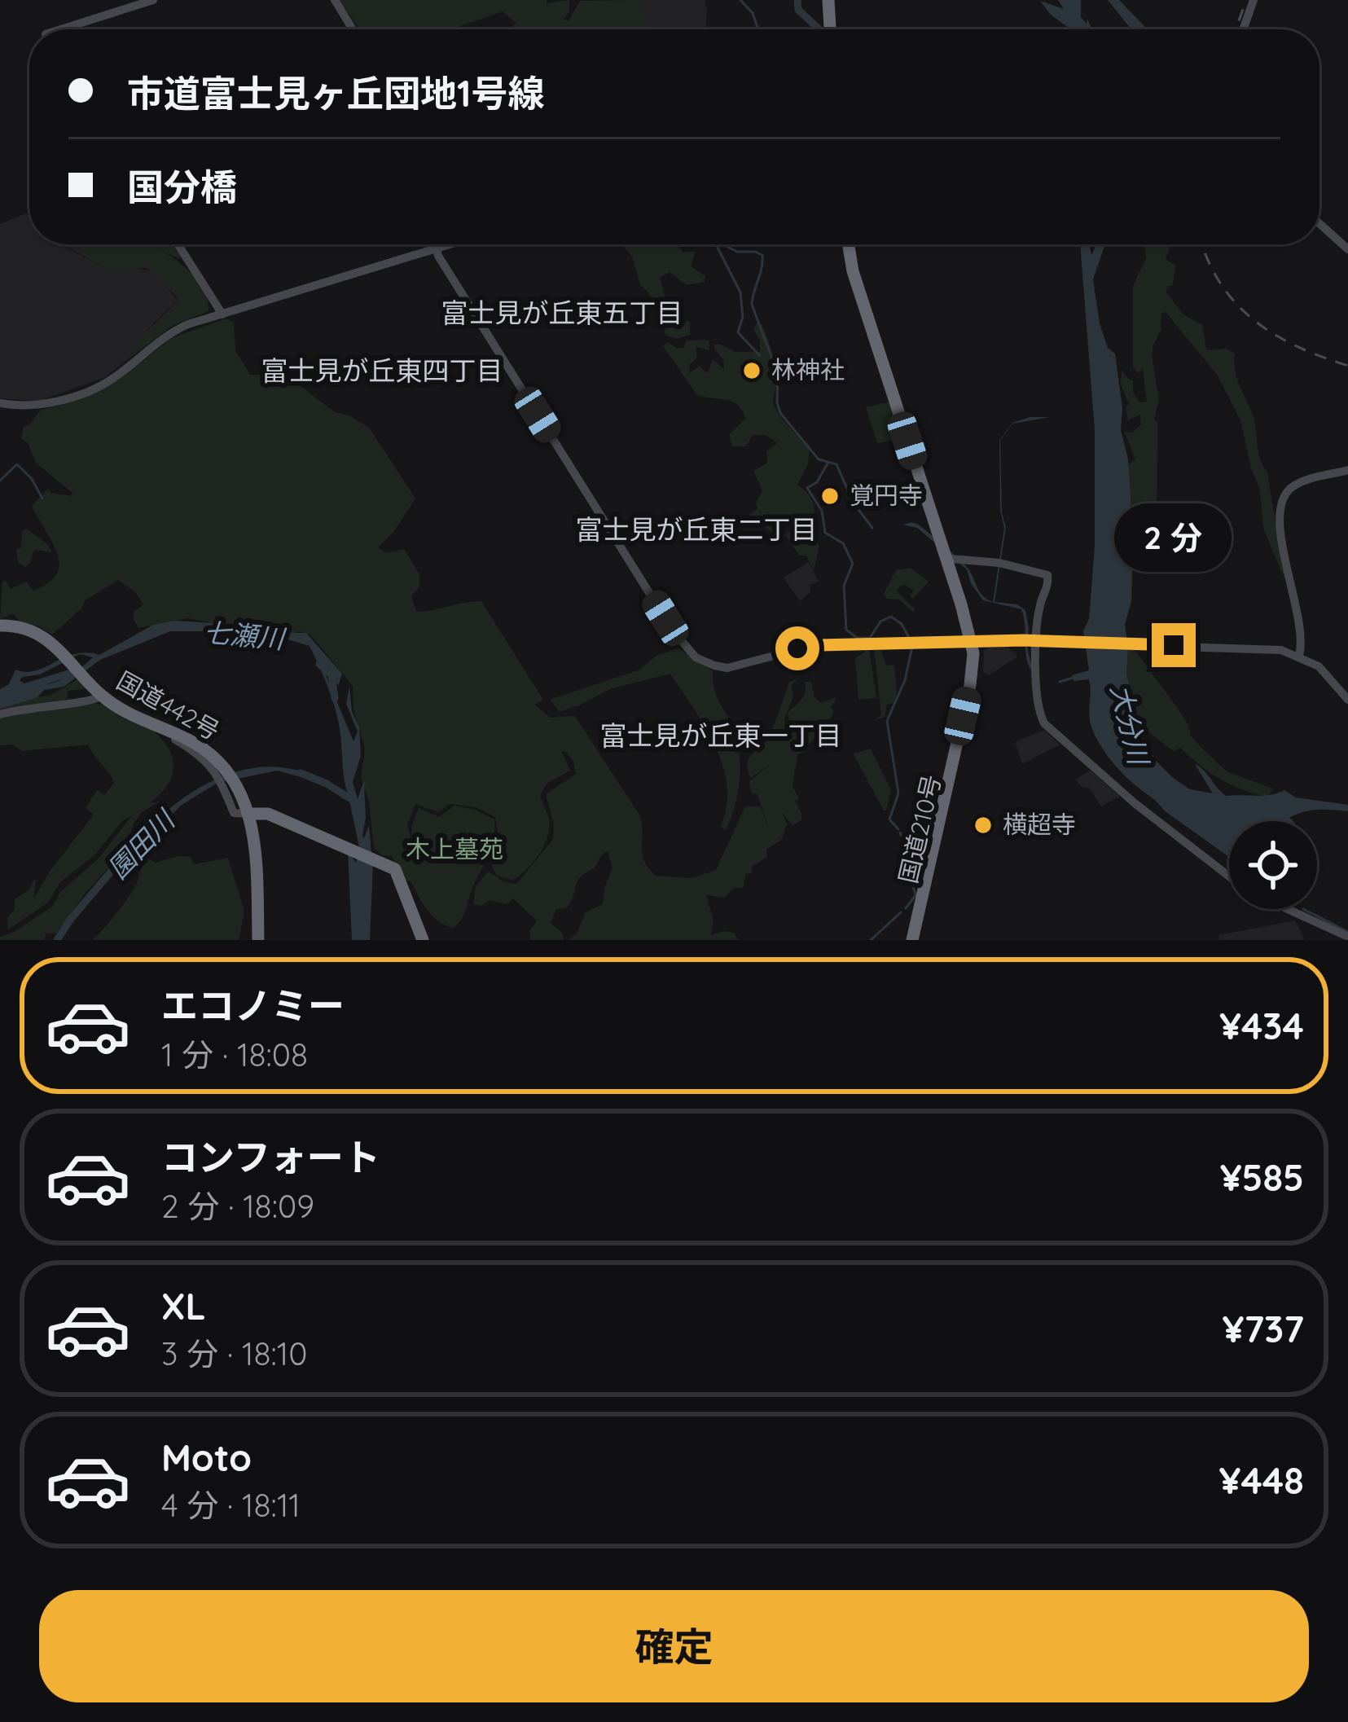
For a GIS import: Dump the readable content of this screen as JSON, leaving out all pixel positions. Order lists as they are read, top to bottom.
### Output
{
  "streets": {
    "highway": ["国道442号", "国道210号"]
  },
  "districts": [
    "富士見が丘東五丁目",
    "富士見が丘東四丁目",
    "富士見が丘東二丁目",
    "富士見が丘東一丁目"
  ],
  "water": ["七瀬川", "大分川", "園田川"],
  "parks": ["木上墓苑"],
  "places": ["林神社", "覚円寺", "横超寺"],
  "page": {
    "banner": ["市道富士見ヶ丘団地1号線", "国分橋"],
    "bubble": "2 分",
    "list": [
      {
        "name": "エコノミー",
        "note": "1 分 · 18:08",
        "value": "¥434"
      },
      {
        "name": "コンフォート",
        "note": "2 分 · 18:09",
        "value": "¥585"
      },
      {
        "name": "XL",
        "note": "3 分 · 18:10",
        "value": "¥737"
      },
      {
        "name": "Moto",
        "note": "4 分 · 18:11",
        "value": "¥448"
      }
    ],
    "buttons": "確定"
  }
}
